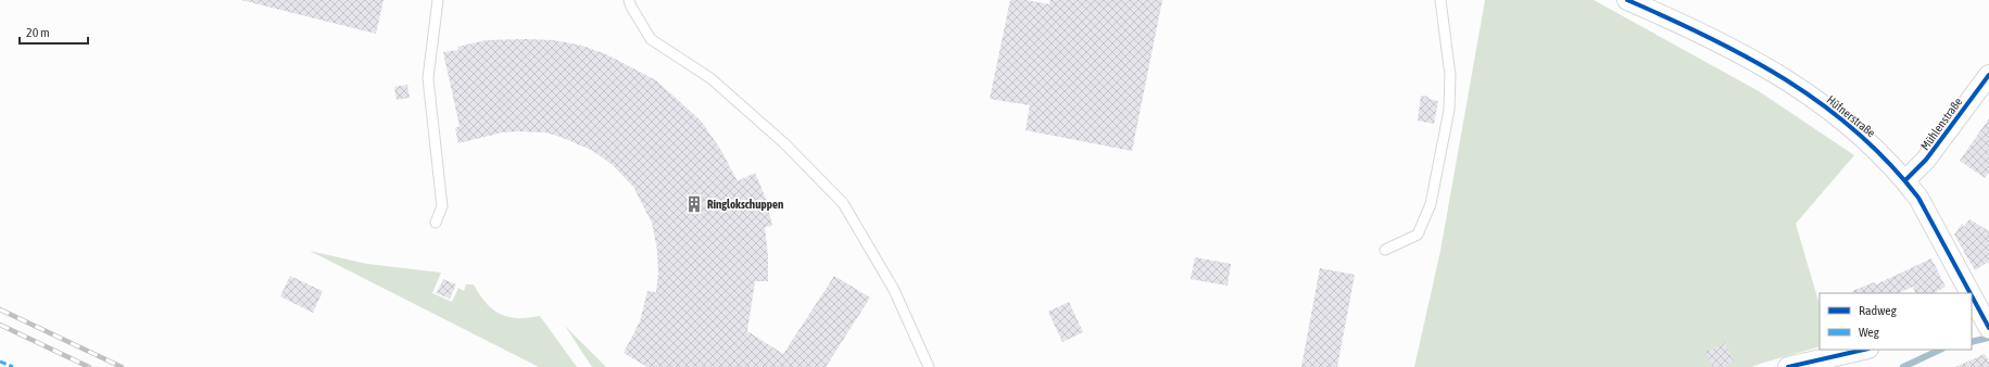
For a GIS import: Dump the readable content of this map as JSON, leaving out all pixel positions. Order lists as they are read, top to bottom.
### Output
{
  "streets": {
    "street": ["Hüfnerstraße", "Mühlenstraße"]
  },
  "crossings": [
    ["Hüfnerstraße", "Mühlenstraße"]
  ],
  "places": {
    "building": ["Ringlokschuppen"]
  },
  "legend": ["Radweg", "Weg"],
  "scale_bar": "20 m"
}
